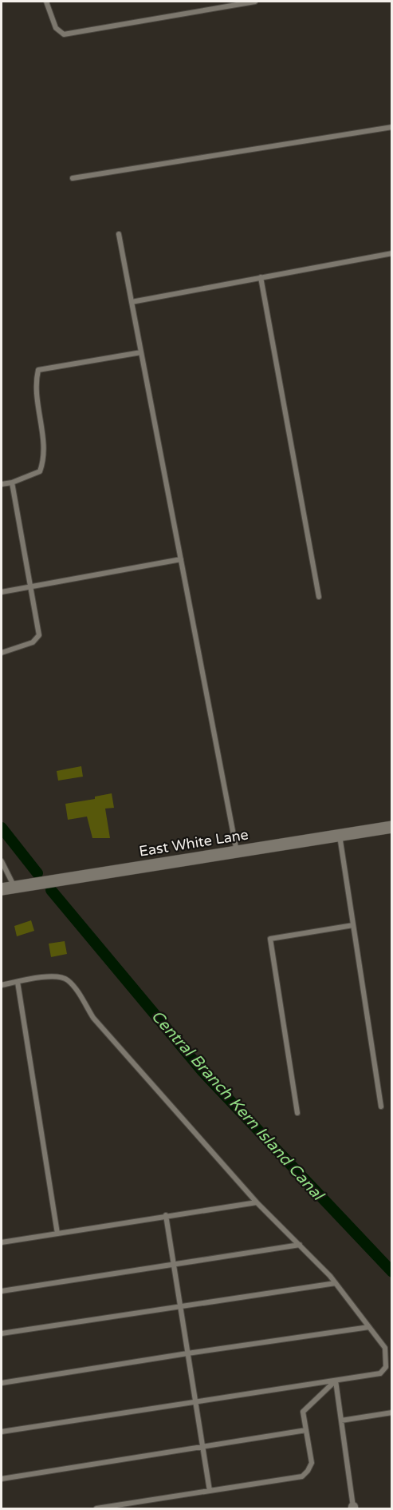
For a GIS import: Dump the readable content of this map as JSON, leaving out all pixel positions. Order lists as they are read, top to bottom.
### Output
{
  "streets": {
    "street": ["East White Lane"]
  },
  "water": ["Central Branch Kern Island Canal"]
}
